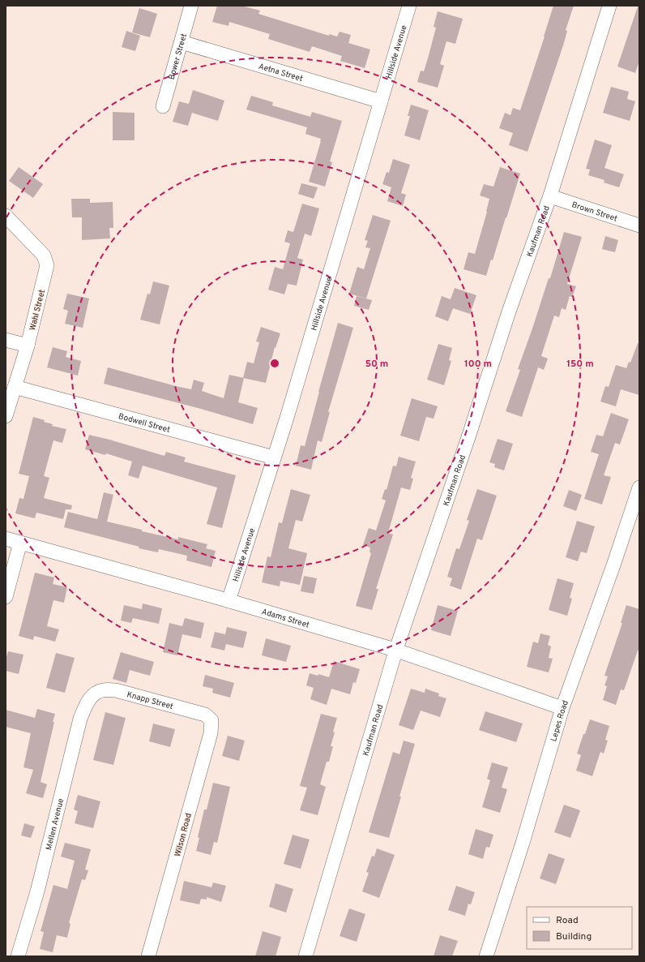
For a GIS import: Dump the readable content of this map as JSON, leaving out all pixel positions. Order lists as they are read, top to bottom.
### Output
{
  "streets": {
    "street": [
      "Hillside Avenue",
      "Bower Street",
      "Aetna Street",
      "Brown Street",
      "Kaufman Road",
      "Wahl Street",
      "Bodwell Street",
      "Adams Street",
      "Knapp Street",
      "Lepes Road",
      "Mellen Avenue",
      "Wilson Road"
    ]
  },
  "crossings": [
    ["Hillside Avenue", "Aetna Street"],
    ["Hillside Avenue", "Bodwell Street"],
    ["Hillside Avenue", "Adams Street"],
    ["Bower Street", "Aetna Street"],
    ["Brown Street", "Kaufman Road"],
    ["Kaufman Road", "Adams Street"],
    ["Wahl Street", "Bodwell Street"],
    ["Adams Street", "Lepes Road"],
    ["Knapp Street", "Mellen Avenue"],
    ["Knapp Street", "Wilson Road"]
  ],
  "legend": ["Road", "Building"],
  "rings": ["50 m", "100 m", "150 m"]
}
